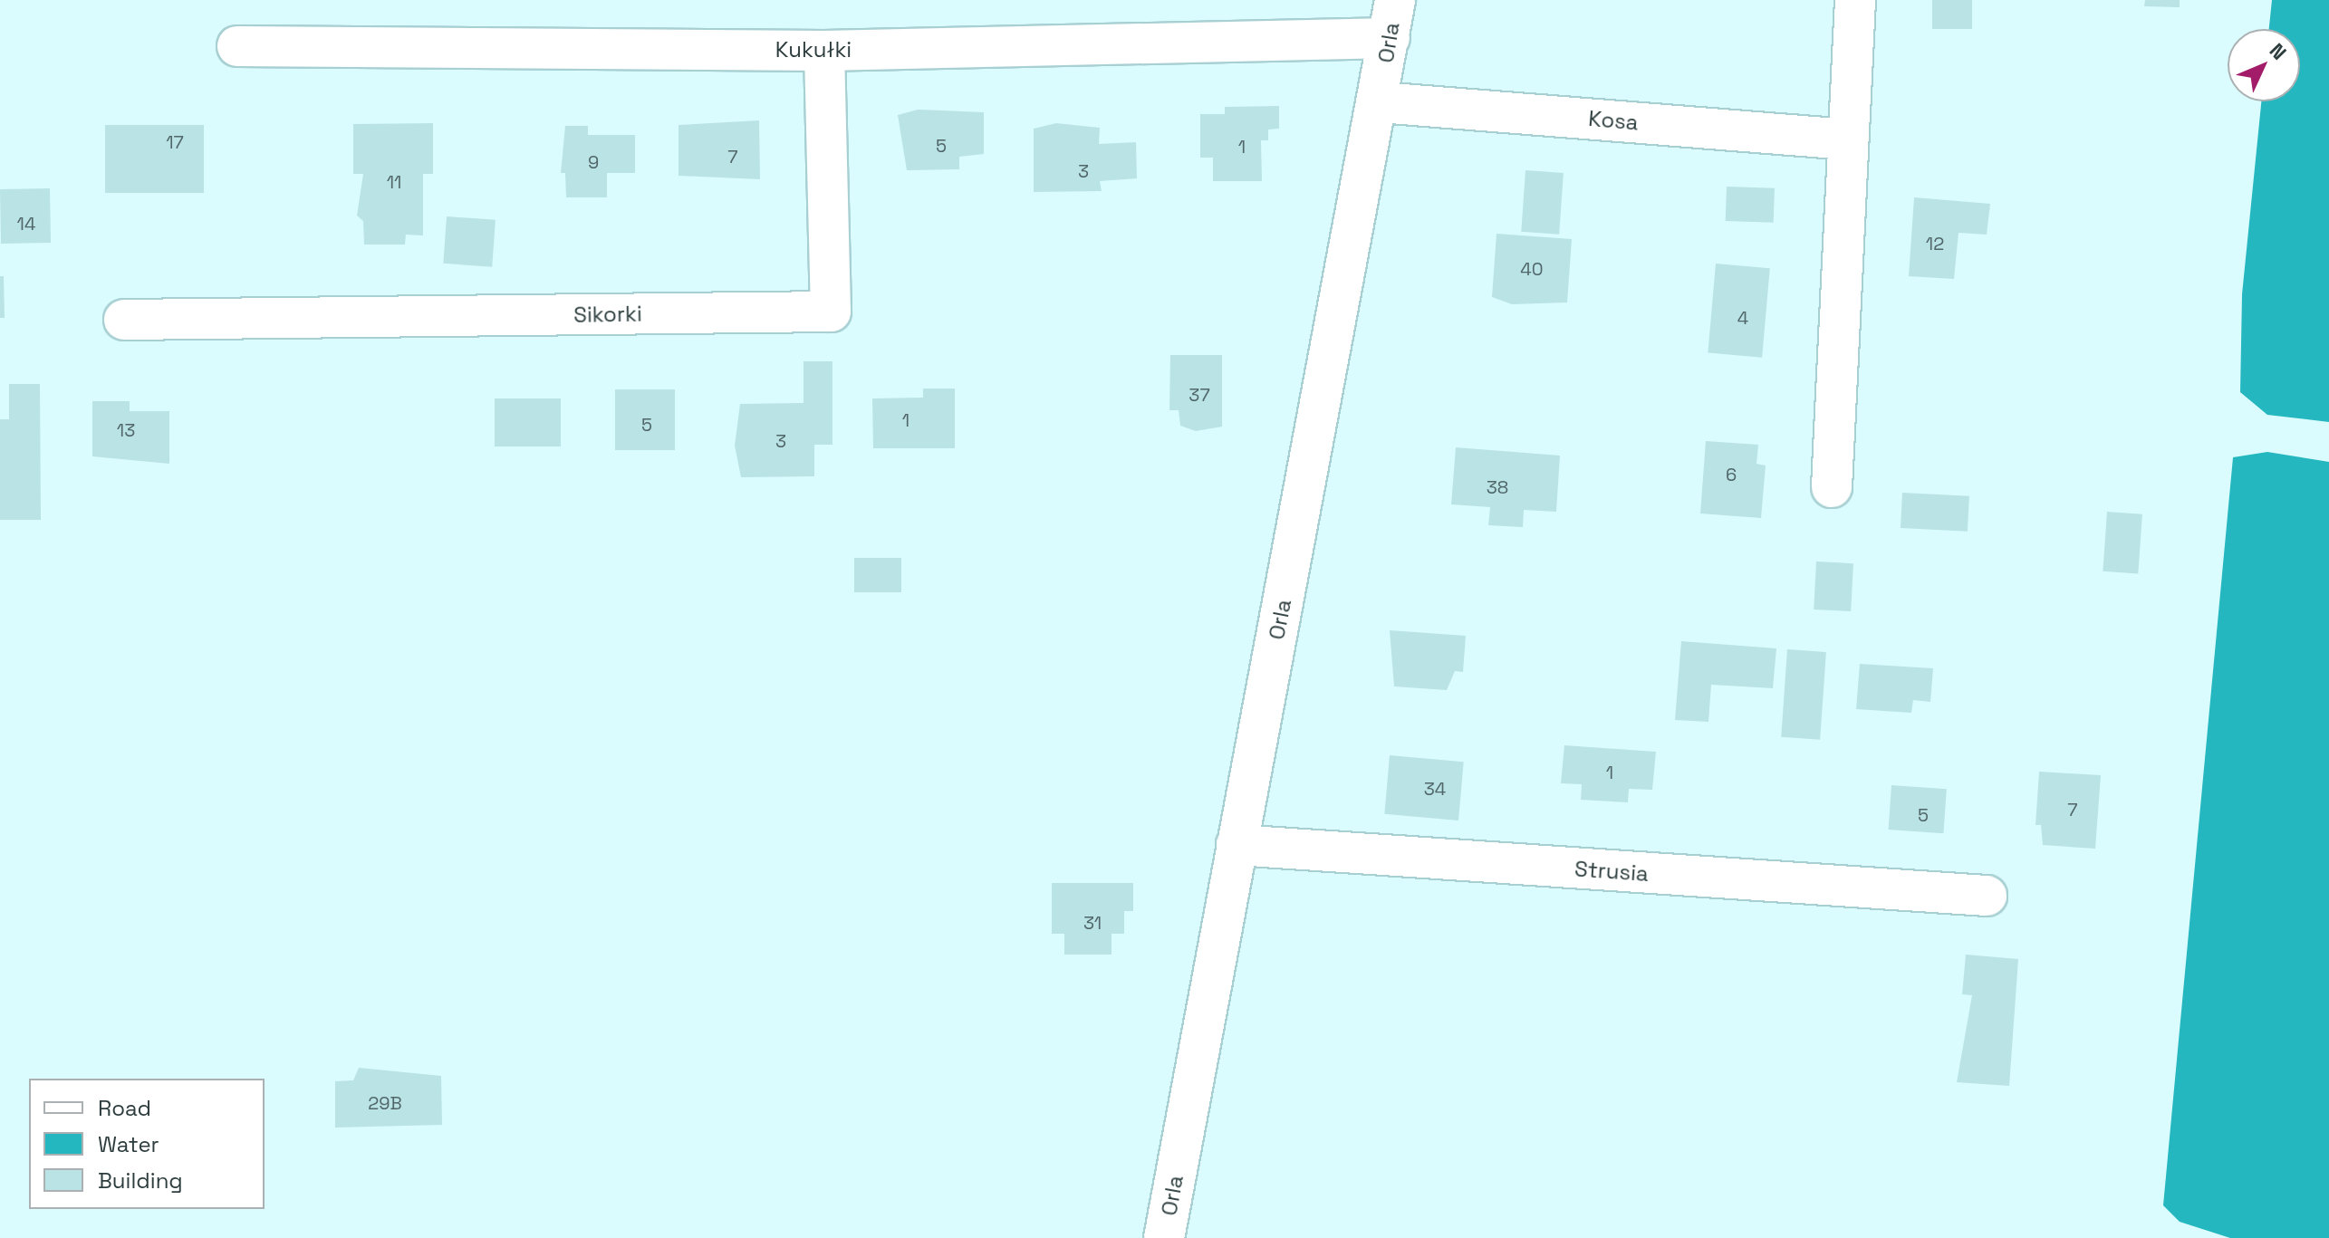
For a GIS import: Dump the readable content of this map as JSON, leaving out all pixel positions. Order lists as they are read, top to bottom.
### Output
{
  "streets": {
    "street": [
      "Orla",
      "Kukułki",
      "Kosa",
      "Sikorki",
      "Strusia"
    ]
  },
  "crossings": [
    ["Orla", "Kukułki"],
    ["Orla", "Kosa"],
    ["Orla", "Strusia"],
    ["Kukułki", "Sikorki"]
  ],
  "house_numbers": [
    "17",
    "5",
    "1",
    "7",
    "9",
    "3",
    "11",
    "14",
    "12",
    "40",
    "4",
    "37",
    "1",
    "5",
    "13",
    "3",
    "6",
    "38",
    "1",
    "34",
    "7",
    "5",
    "31",
    "29B"
  ],
  "legend": ["Road", "Water", "Building"],
  "north": "top right"
}
